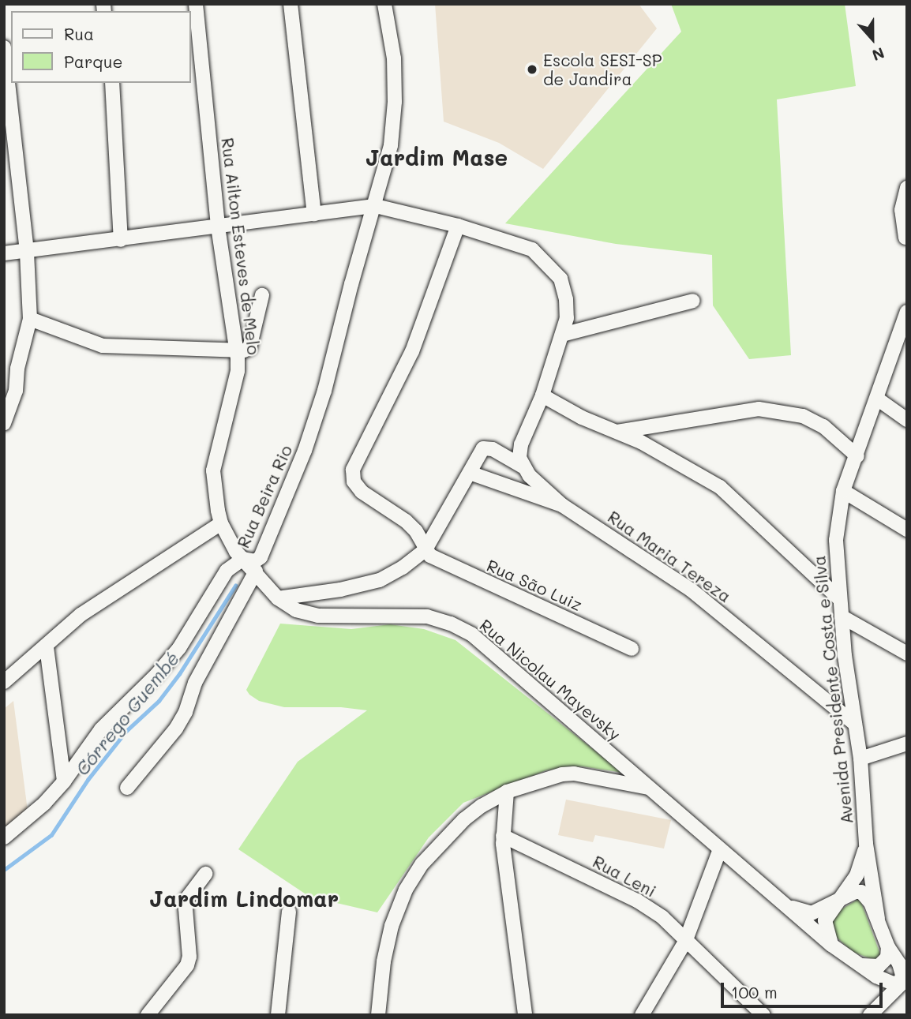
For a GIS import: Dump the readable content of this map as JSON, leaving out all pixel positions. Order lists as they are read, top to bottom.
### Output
{
  "streets": {
    "street": [
      "Rua Ailton Esteves de Melo",
      "Rua Beira Rio",
      "Rua Maria Tereza",
      "Rua São Luiz",
      "Rua Nicolau Mayevsky",
      "Avenida Presidente Costa e Silva",
      "Rua Leni"
    ]
  },
  "crossings": [
    ["Rua Ailton Esteves de Melo", "Rua Nicolau Mayevsky"],
    ["Rua Beira Rio", "Rua Nicolau Mayevsky"],
    ["Rua Maria Tereza", "Avenida Presidente Costa e Silva"],
    ["Rua Nicolau Mayevsky", "Avenida Presidente Costa e Silva"]
  ],
  "districts": ["Jardim Mase", "Jardim Lindomar"],
  "water": ["Córrego Guembé"],
  "places": ["Escola SESI-SP de Jandira"],
  "legend": ["Rua", "Parque"],
  "scale_bar": "100 m",
  "north": "bottom"
}
